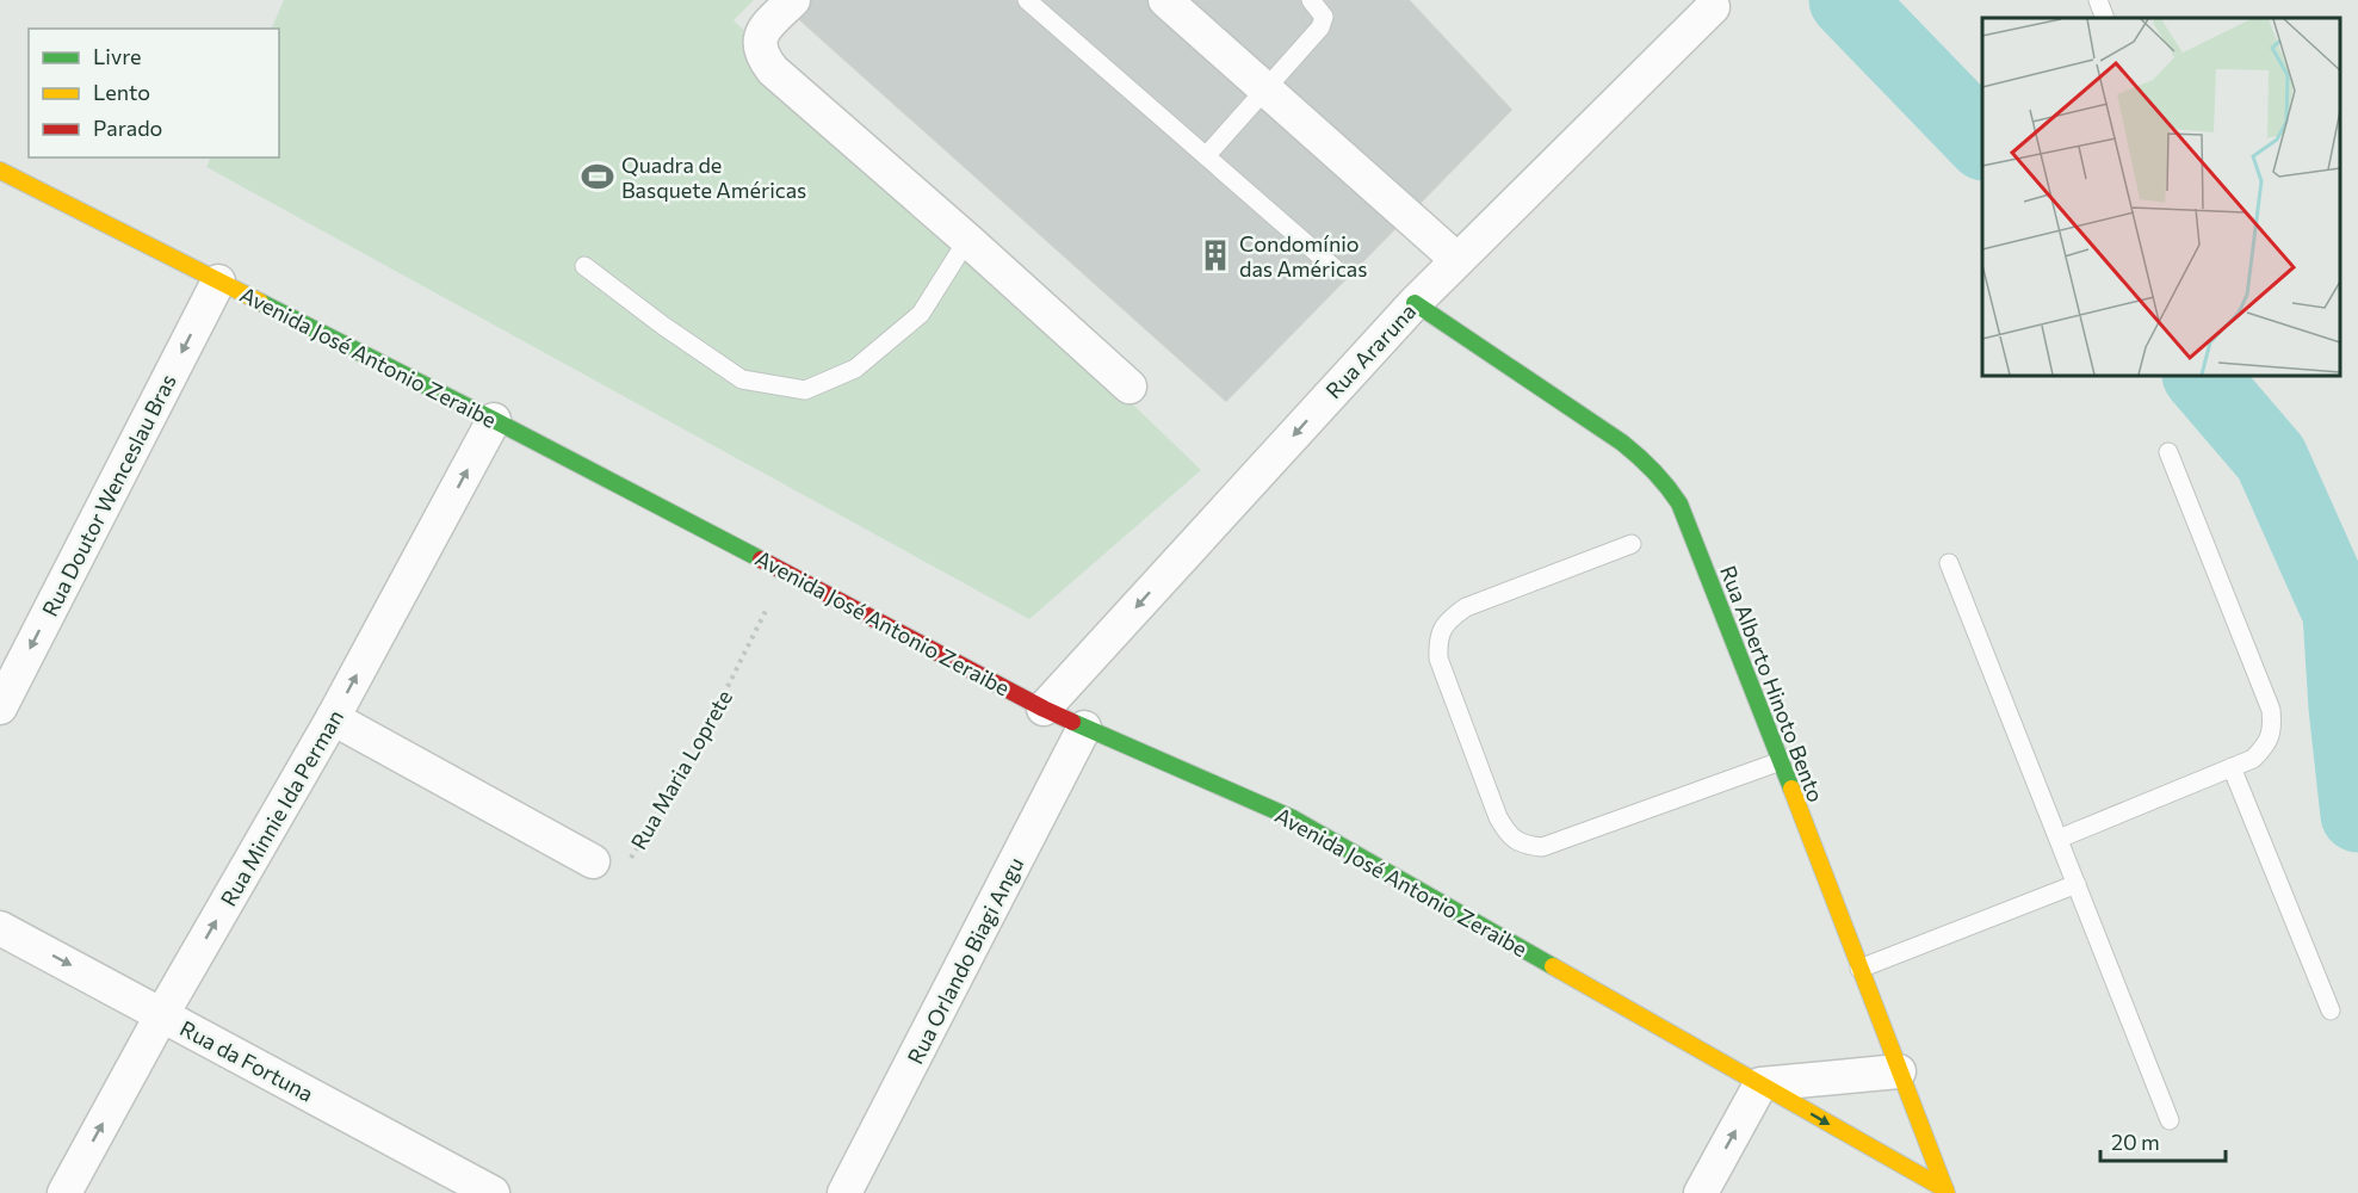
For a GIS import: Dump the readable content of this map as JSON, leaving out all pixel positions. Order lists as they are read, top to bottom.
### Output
{
  "streets": {
    "street": [
      "Rua Araruna",
      "Avenida José Antonio Zeraibe",
      "Rua Doutor Wenceslau Bras",
      "Rua Alberto Hinoto Bento",
      "Rua Minnie Ida Perman",
      "Rua Orlando Biagi Angu",
      "Rua da Fortuna"
    ],
    "path": ["Rua Maria Loprete"]
  },
  "crossings": [
    ["Rua Araruna", "Avenida José Antonio Zeraibe"],
    ["Rua Araruna", "Rua Alberto Hinoto Bento"],
    ["Avenida José Antonio Zeraibe", "Rua Doutor Wenceslau Bras"],
    ["Avenida José Antonio Zeraibe", "Rua Alberto Hinoto Bento"],
    ["Avenida José Antonio Zeraibe", "Rua Maria Loprete"],
    ["Avenida José Antonio Zeraibe", "Rua Minnie Ida Perman"],
    ["Avenida José Antonio Zeraibe", "Rua Orlando Biagi Angu"],
    ["Rua Minnie Ida Perman", "Rua da Fortuna"]
  ],
  "one_way": ["Rua Araruna", "Rua Doutor Wenceslau Bras", "Rua Minnie Ida Perman"],
  "places": {
    "sports": ["Quadra de Basquete Américas"],
    "building": ["Condomínio das Américas"]
  },
  "legend": ["Livre", "Lento", "Parado"],
  "scale_bar": "20 m"
}
